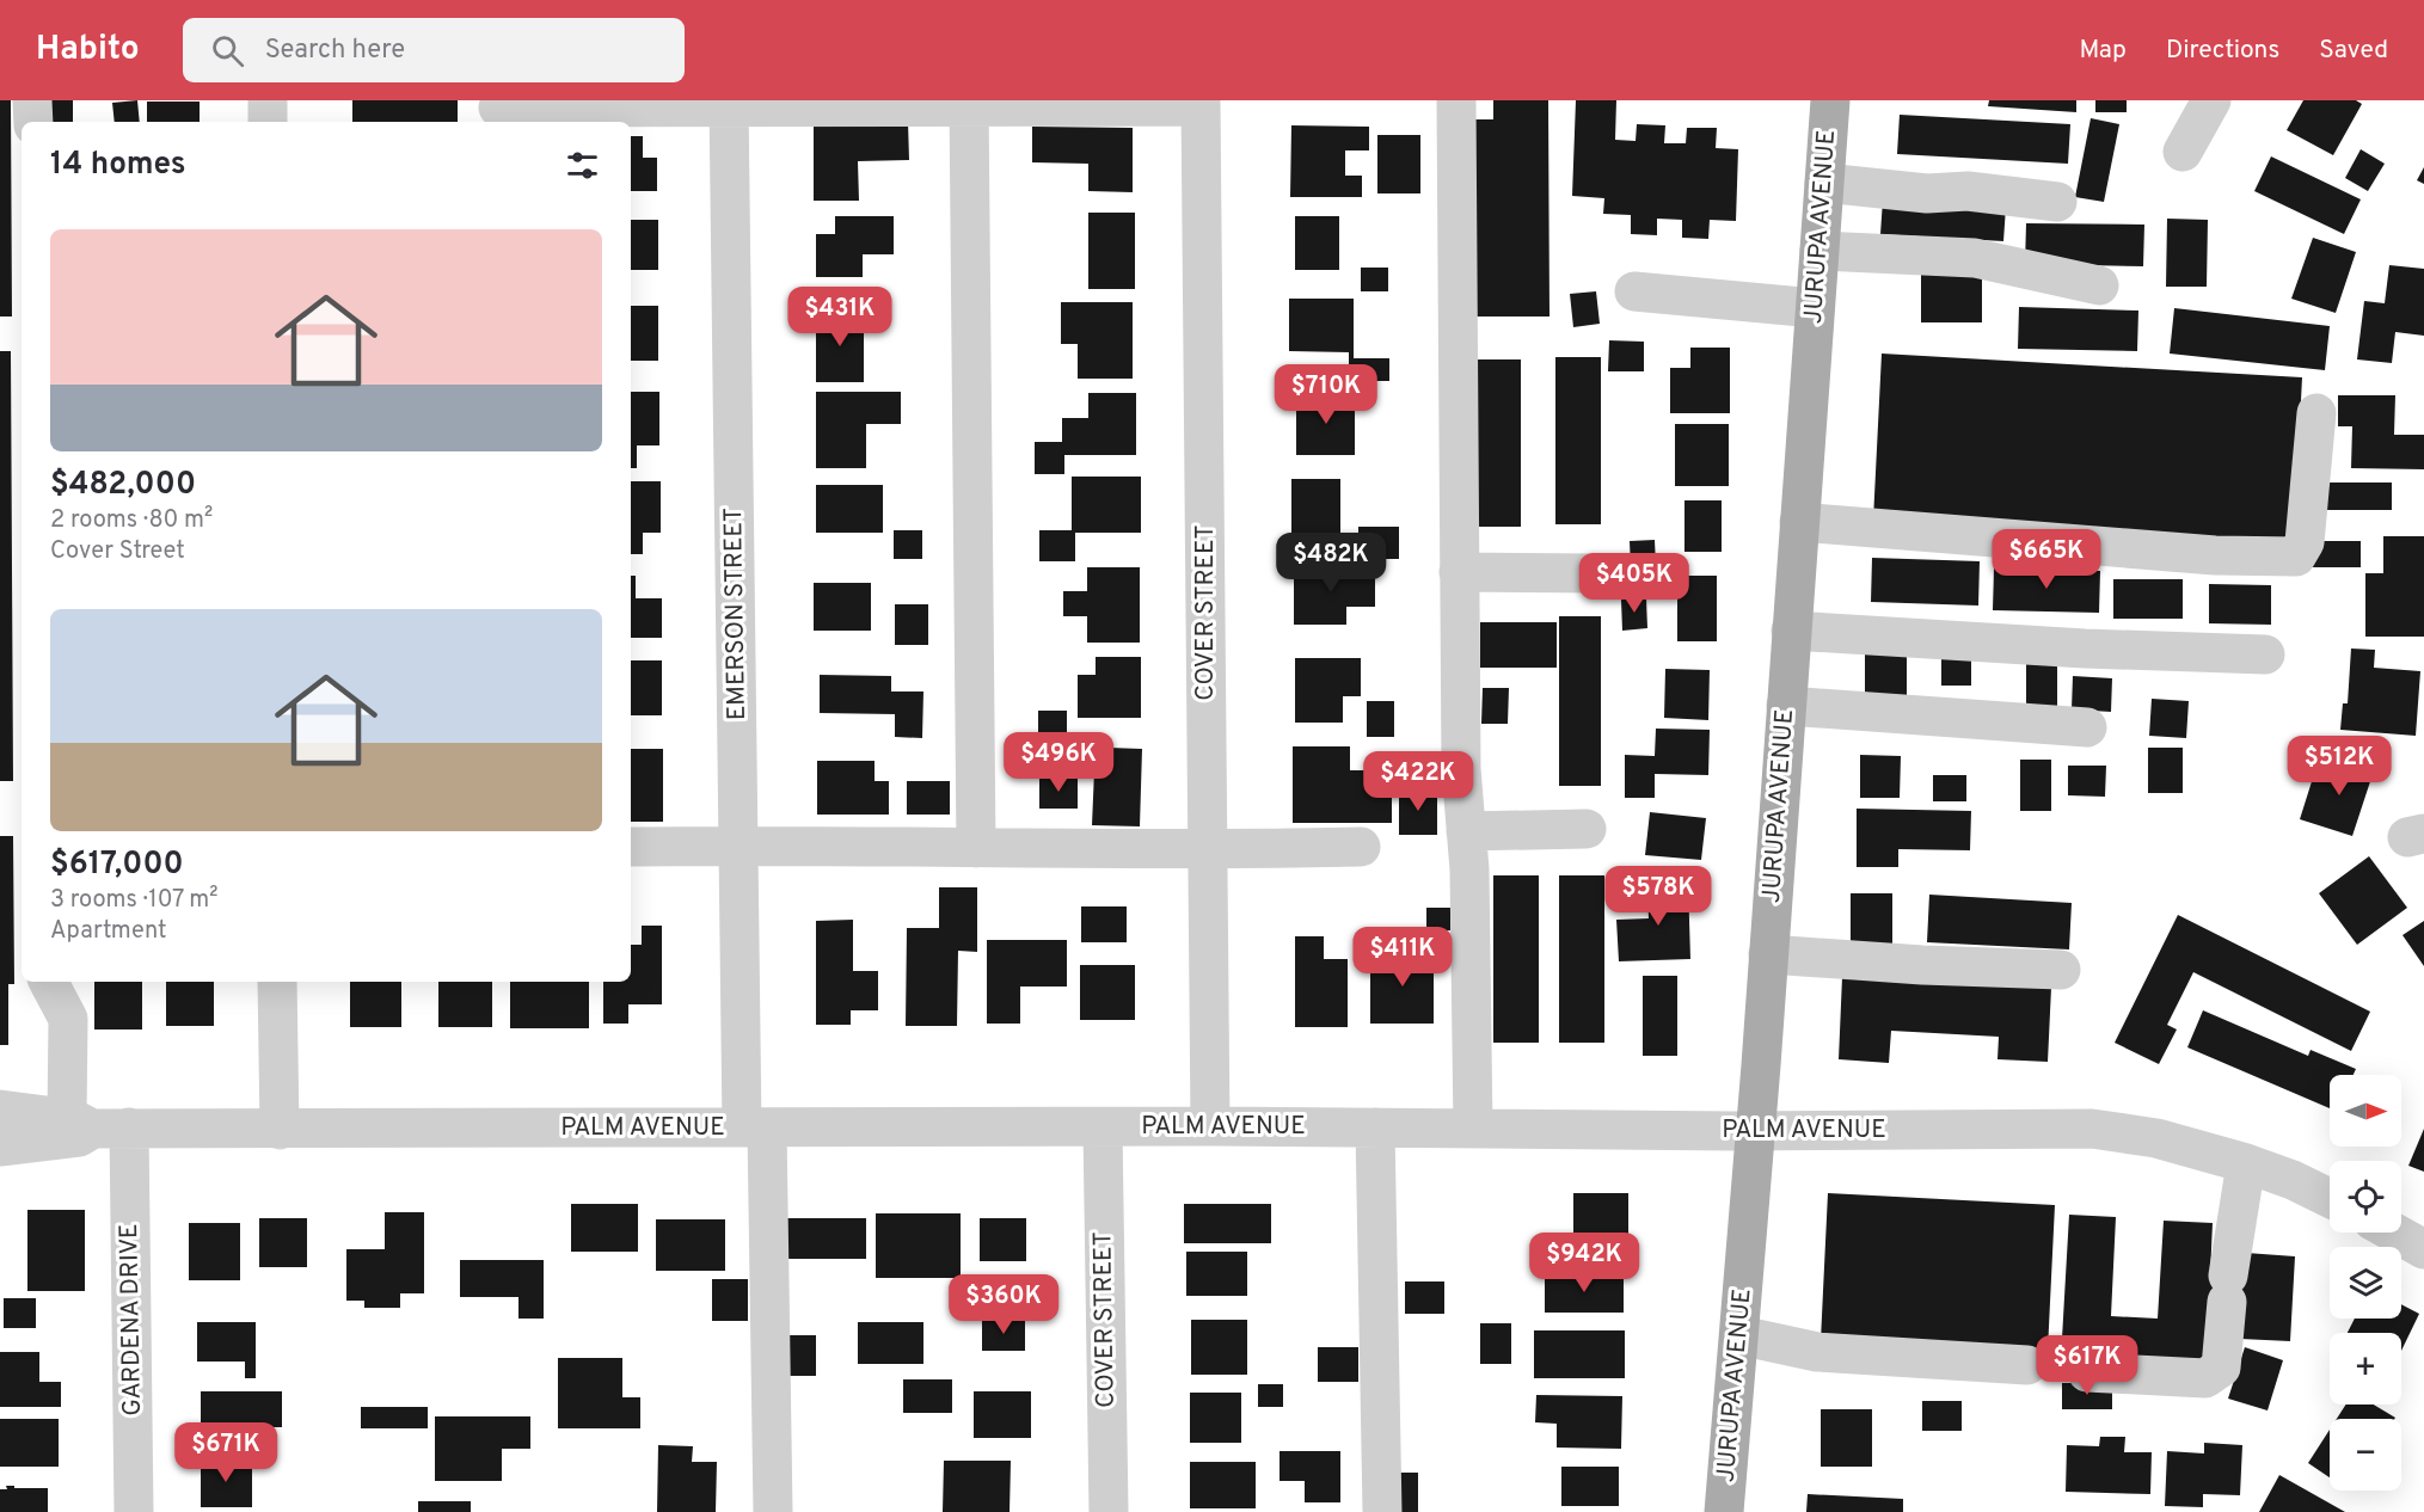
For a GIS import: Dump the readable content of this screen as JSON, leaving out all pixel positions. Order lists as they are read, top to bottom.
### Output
{
  "streets": {
    "main road": ["JURUPA AVENUE"],
    "street": [
      "COVER STREET",
      "EMERSON STREET",
      "PALM AVENUE",
      "GARDENA DRIVE"
    ]
  },
  "crossings": [
    ["JURUPA AVENUE", "PALM AVENUE"],
    ["COVER STREET", "PALM AVENUE"],
    ["EMERSON STREET", "PALM AVENUE"],
    ["PALM AVENUE", "GARDENA DRIVE"]
  ],
  "north": "right",
  "page": {
    "header": "Habito",
    "search": "Search here",
    "nav": ["Map", "Directions", "Saved"],
    "heading": "14 homes",
    "list": [
      {
        "name": "$482,000",
        "note": "2 rooms · 80 m² · Cover Street"
      },
      {
        "name": "$617,000",
        "note": "3 rooms · 107 m² · Apartment"
      }
    ],
    "price": [
      "$431K",
      "$710K",
      "$665K",
      "$482K",
      "$405K",
      "$496K",
      "$512K",
      "$422K",
      "$578K",
      "$411K",
      "$942K",
      "$360K",
      "$617K",
      "$671K"
    ],
    "map_buttons": ["+", "−"]
  }
}
